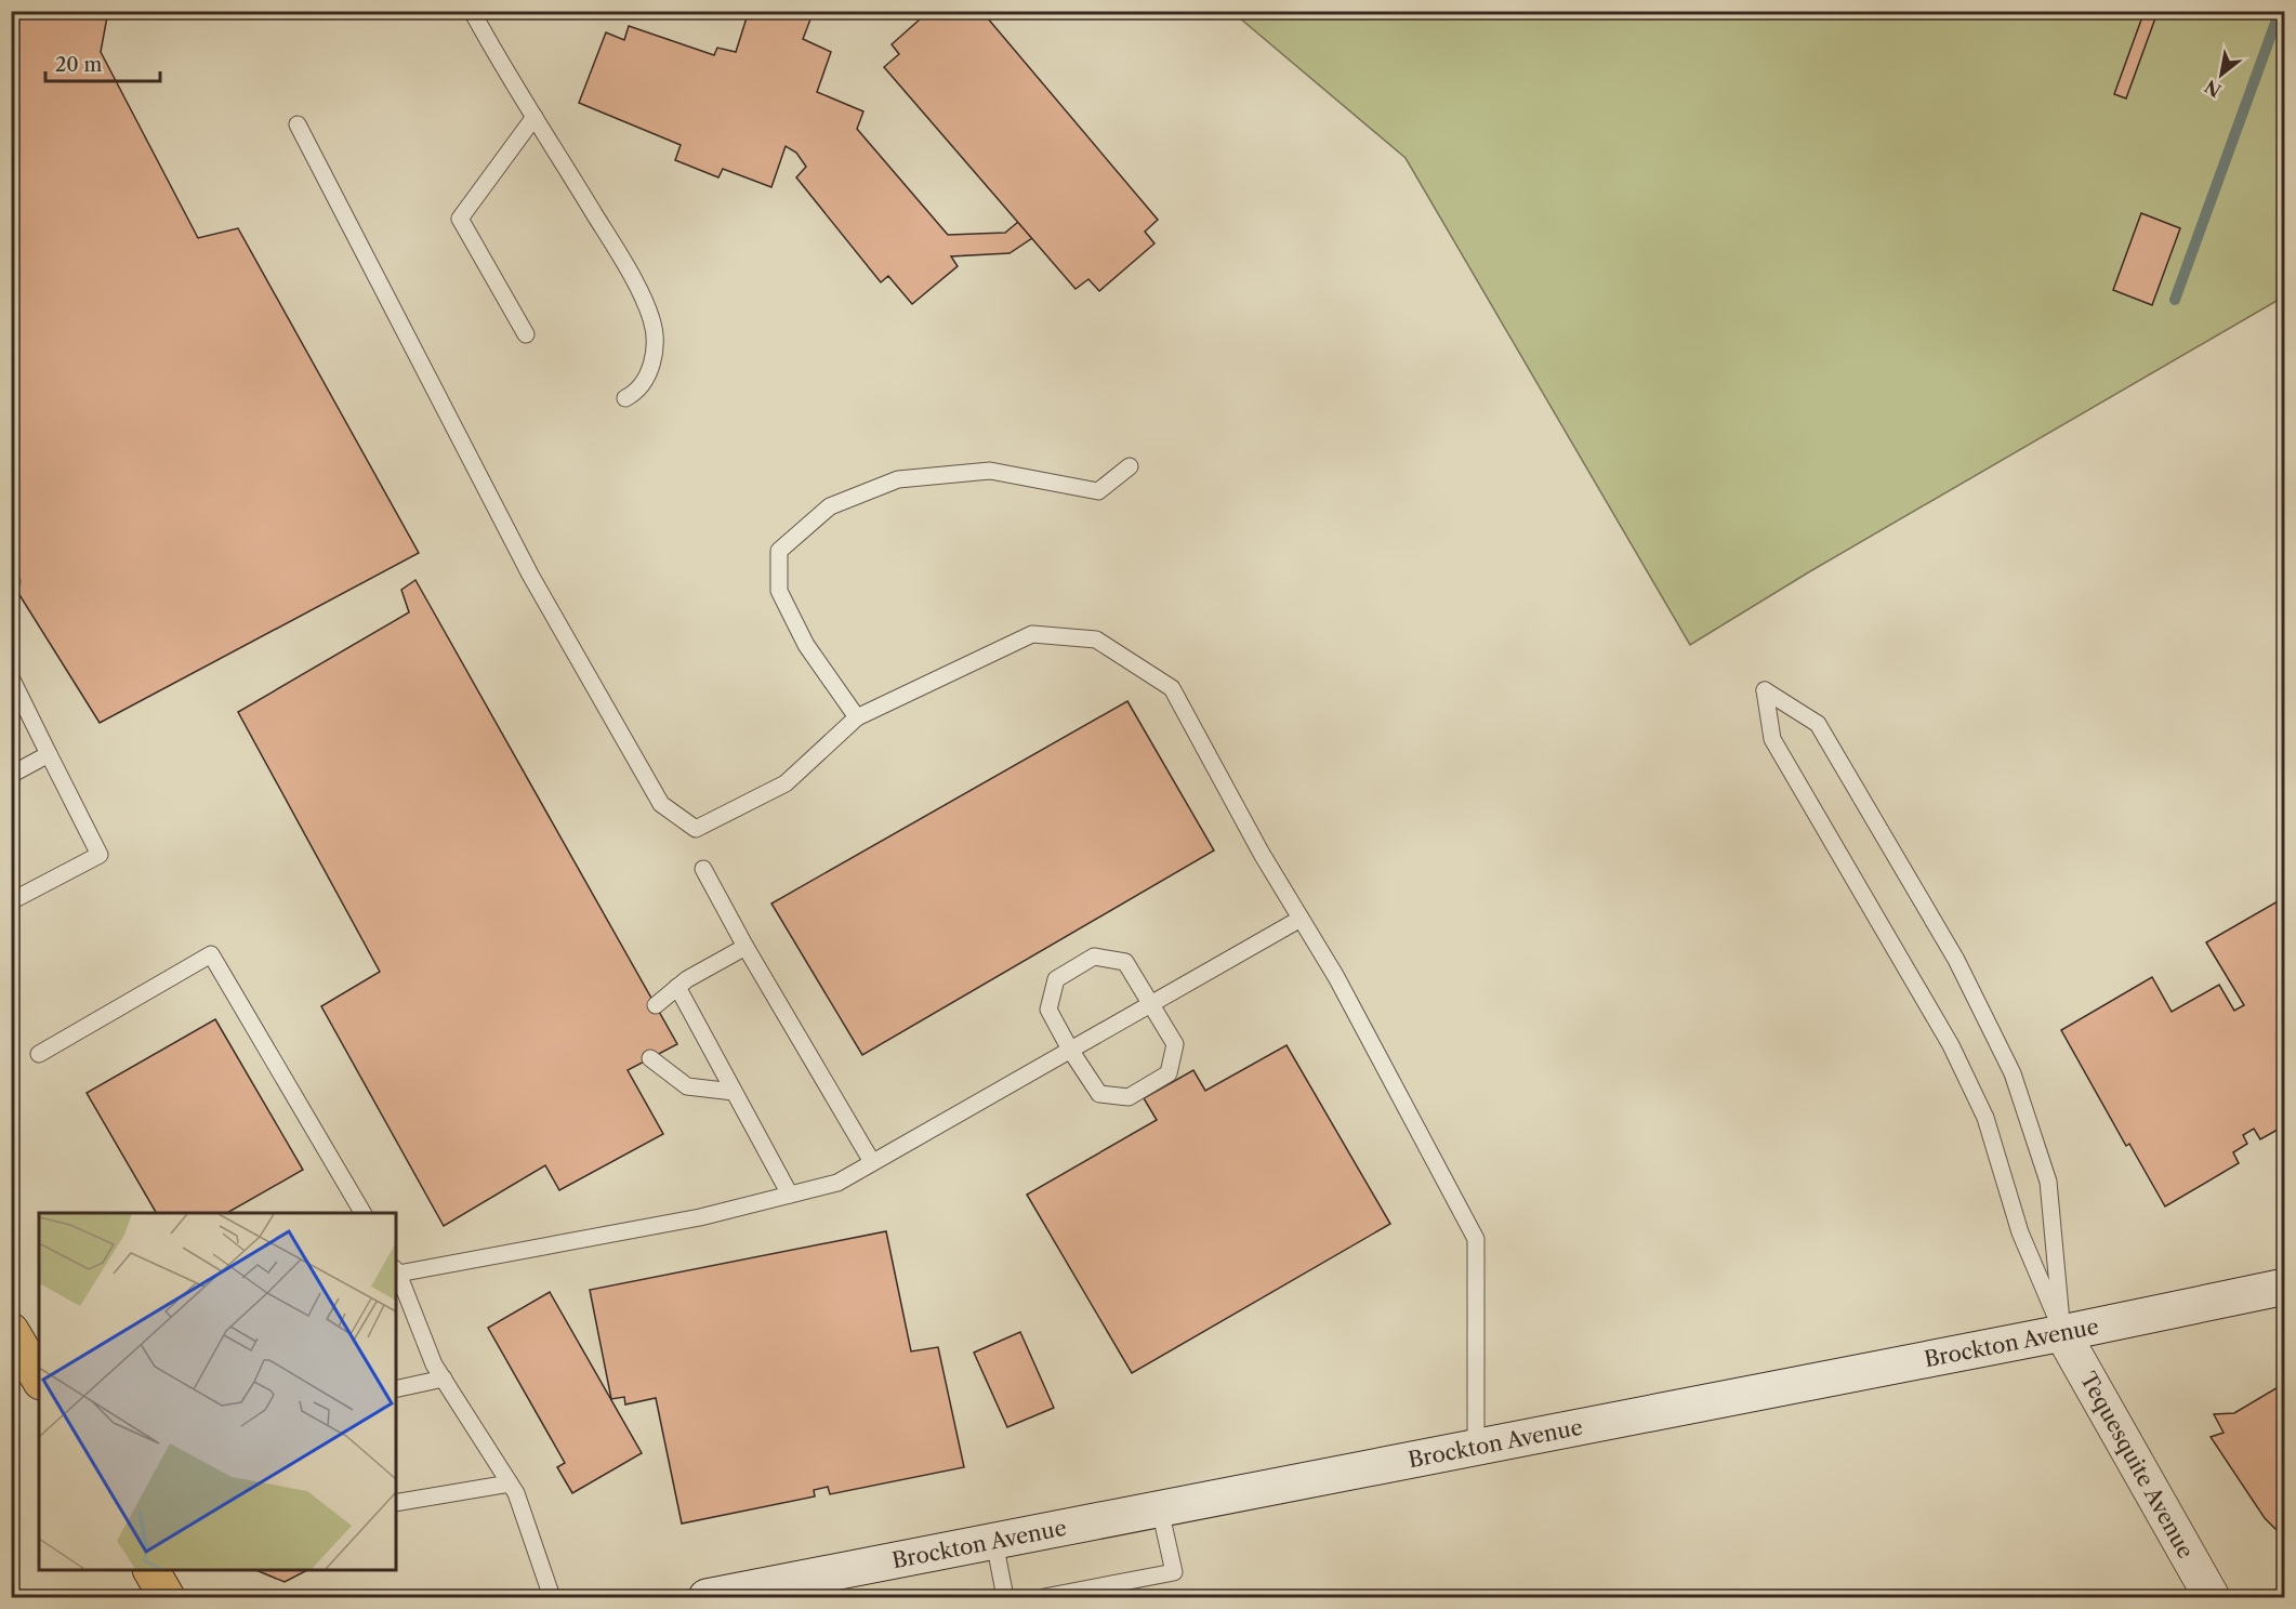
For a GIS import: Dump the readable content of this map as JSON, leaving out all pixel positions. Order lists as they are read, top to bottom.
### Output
{
  "streets": {
    "main road": ["Brockton Avenue", "Tequesquite Avenue"]
  },
  "crossings": [
    ["Brockton Avenue", "Tequesquite Avenue"]
  ],
  "scale_bar": "20 m",
  "north": "bottom left"
}
